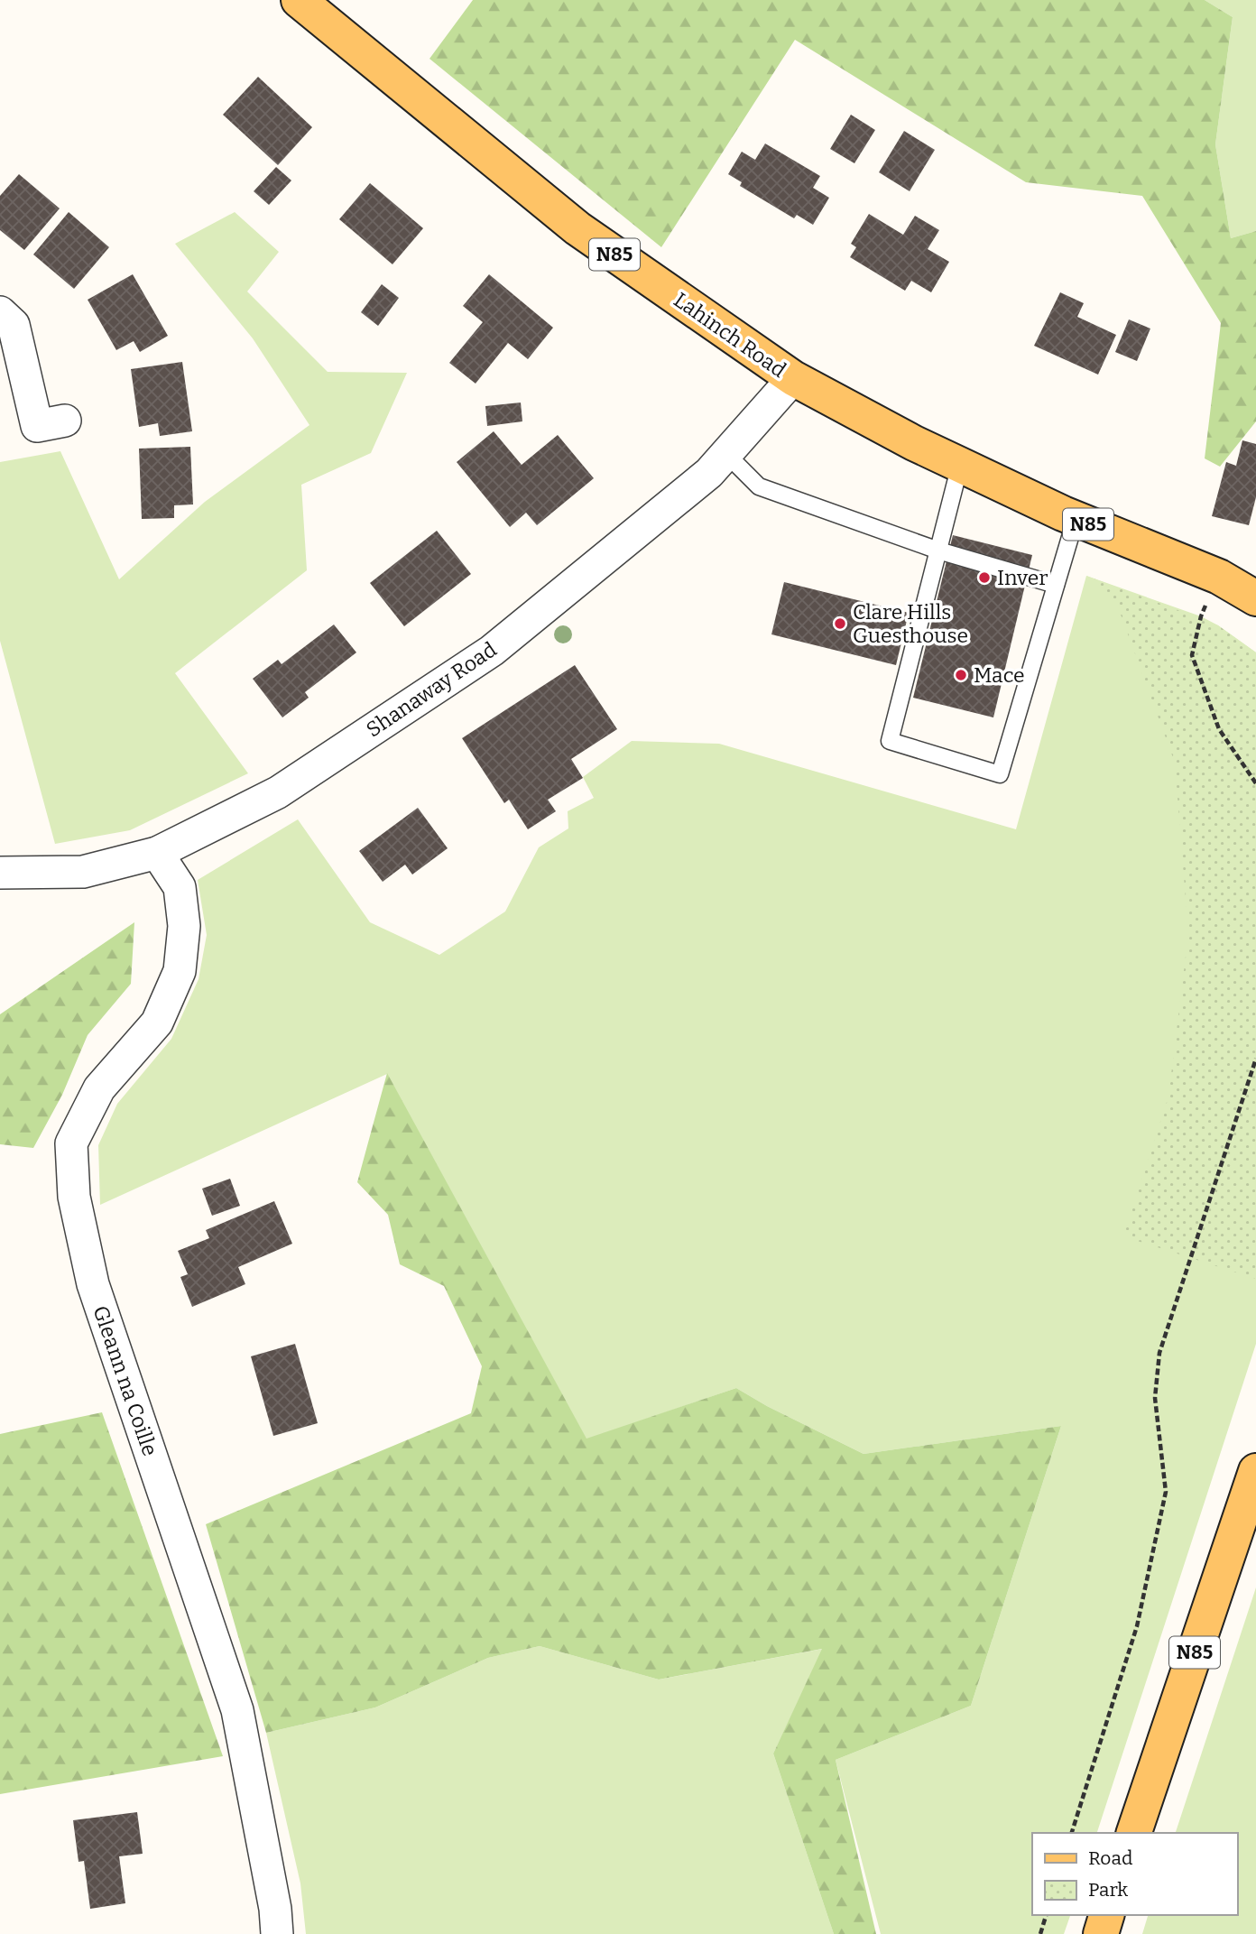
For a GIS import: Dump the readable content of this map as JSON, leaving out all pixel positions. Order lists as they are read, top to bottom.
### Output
{
  "streets": {
    "main road": ["N85", "Lahinch Road"],
    "street": ["Shanaway Road", "Gleann na Coille"]
  },
  "crossings": [
    ["Lahinch Road", "Shanaway Road"],
    ["Shanaway Road", "Gleann na Coille"]
  ],
  "places": ["Inver", "Clare Hills Guesthouse", "Mace"],
  "legend": ["Road", "Park"]
}
